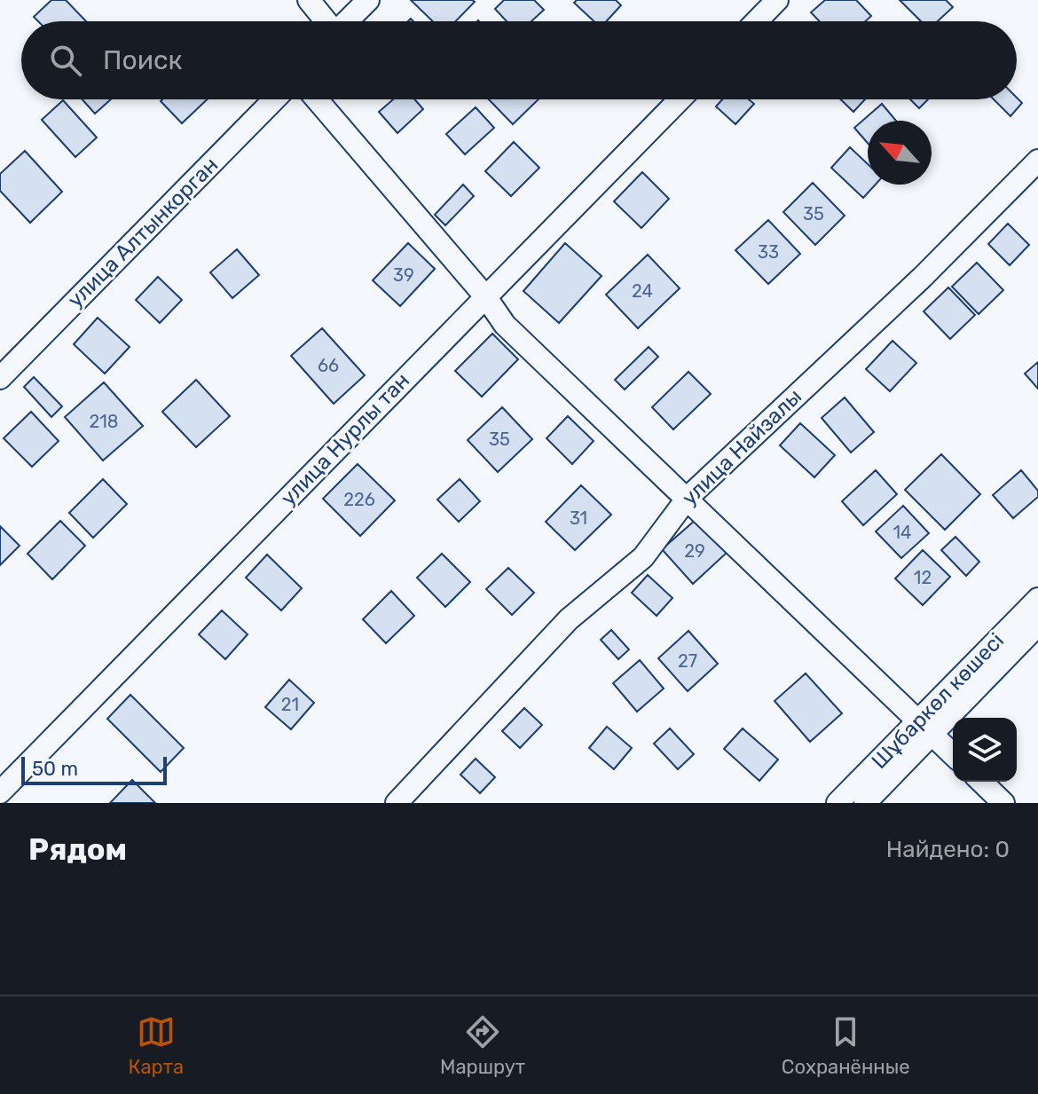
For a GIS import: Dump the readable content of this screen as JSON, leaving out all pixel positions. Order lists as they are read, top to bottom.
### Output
{
  "streets": {
    "street": [
      "улица Алтынкорган",
      "улица Нурлы тан",
      "улица Найзалы",
      "Шұбаркөл көшесі"
    ]
  },
  "house_numbers": [
    "35",
    "33",
    "39",
    "24",
    "66",
    "218",
    "35",
    "226",
    "31",
    "14",
    "29",
    "12",
    "27",
    "21"
  ],
  "scale_bar": "50 m",
  "north": "top left",
  "page": {
    "search": "Поиск",
    "scale": "50 m",
    "heading": ["Рядом", "Найдено: 0"],
    "nav": ["Карта", "Маршрут", "Сохранённые"]
  }
}
